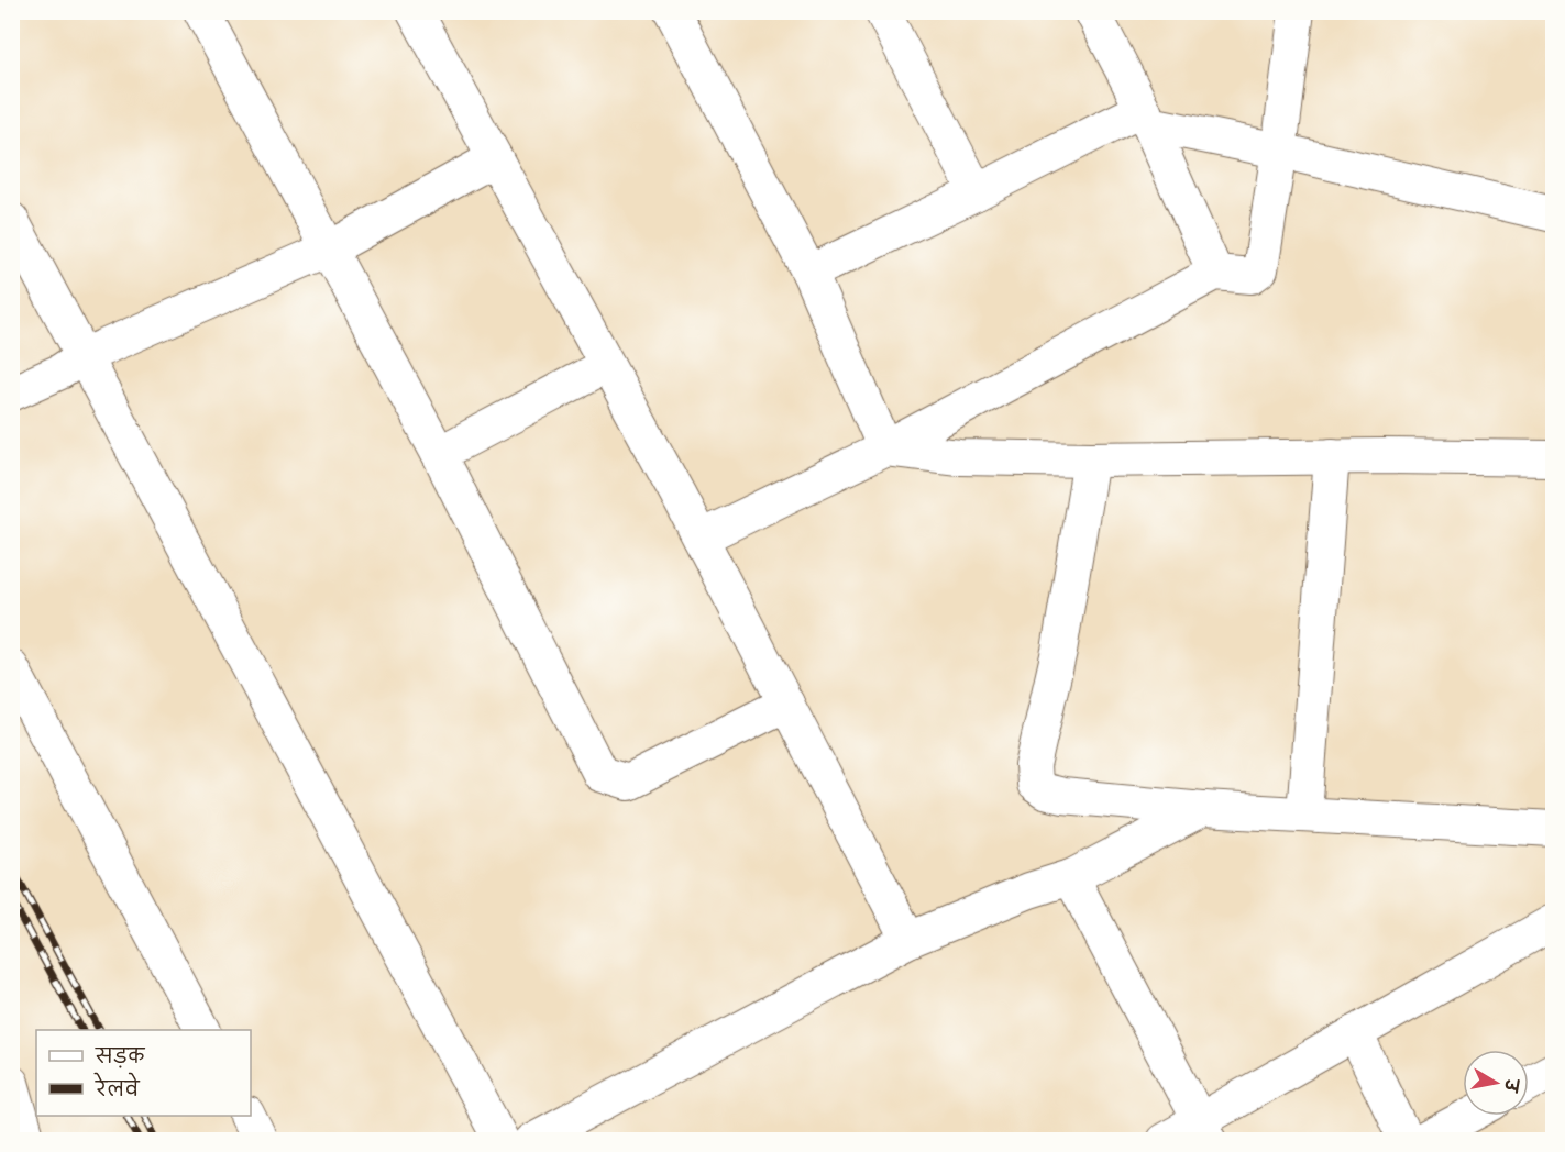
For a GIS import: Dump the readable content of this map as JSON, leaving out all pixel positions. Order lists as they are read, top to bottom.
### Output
{
  "legend": ["सड़क", "रेलवे"],
  "north": "right"
}
